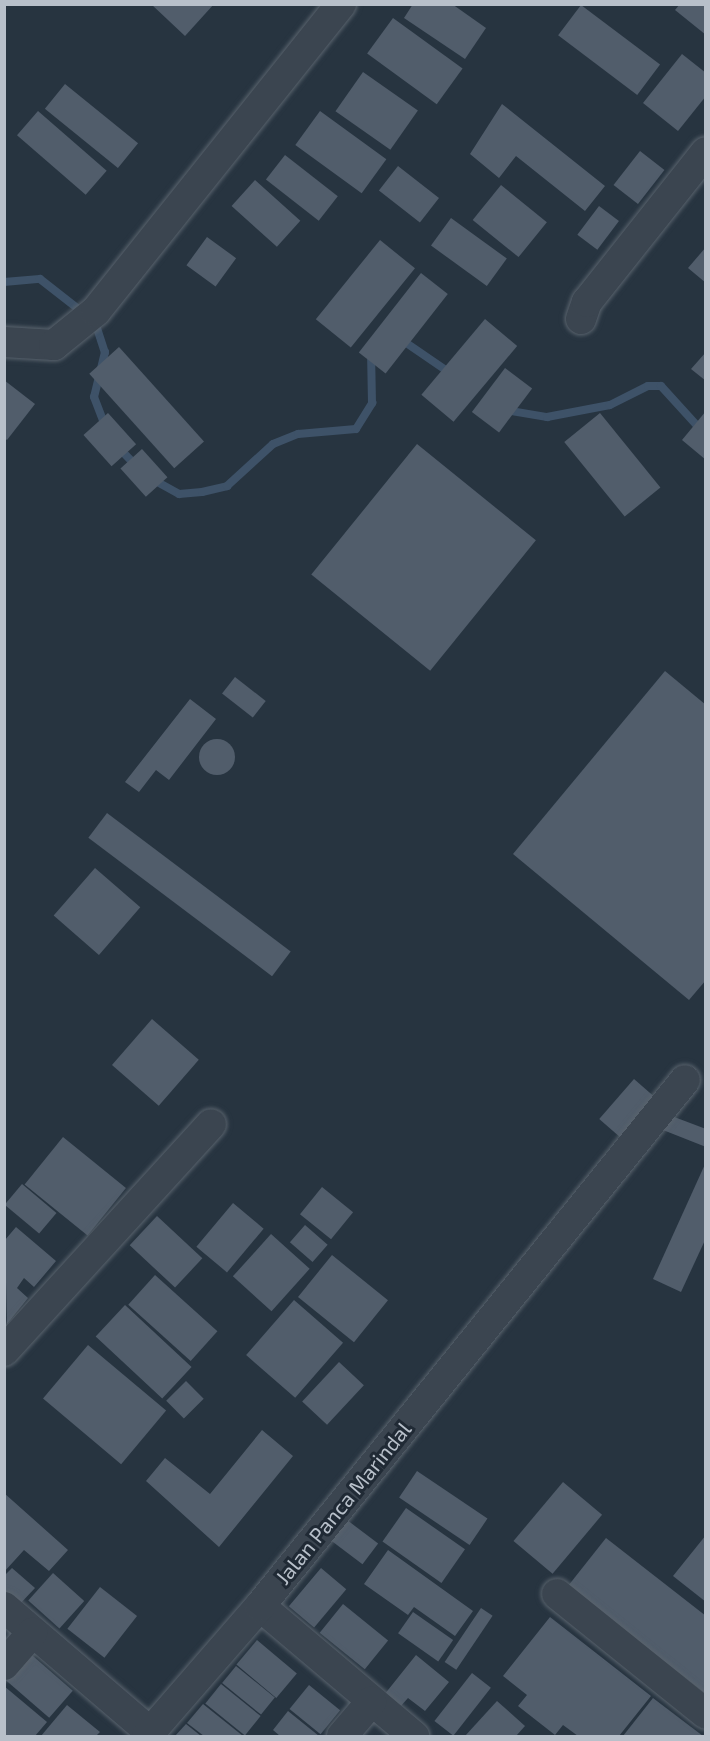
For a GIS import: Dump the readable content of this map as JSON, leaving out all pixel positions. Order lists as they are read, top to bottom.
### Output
{
  "streets": {
    "street": ["Jalan Panca Marindal"]
  }
}
